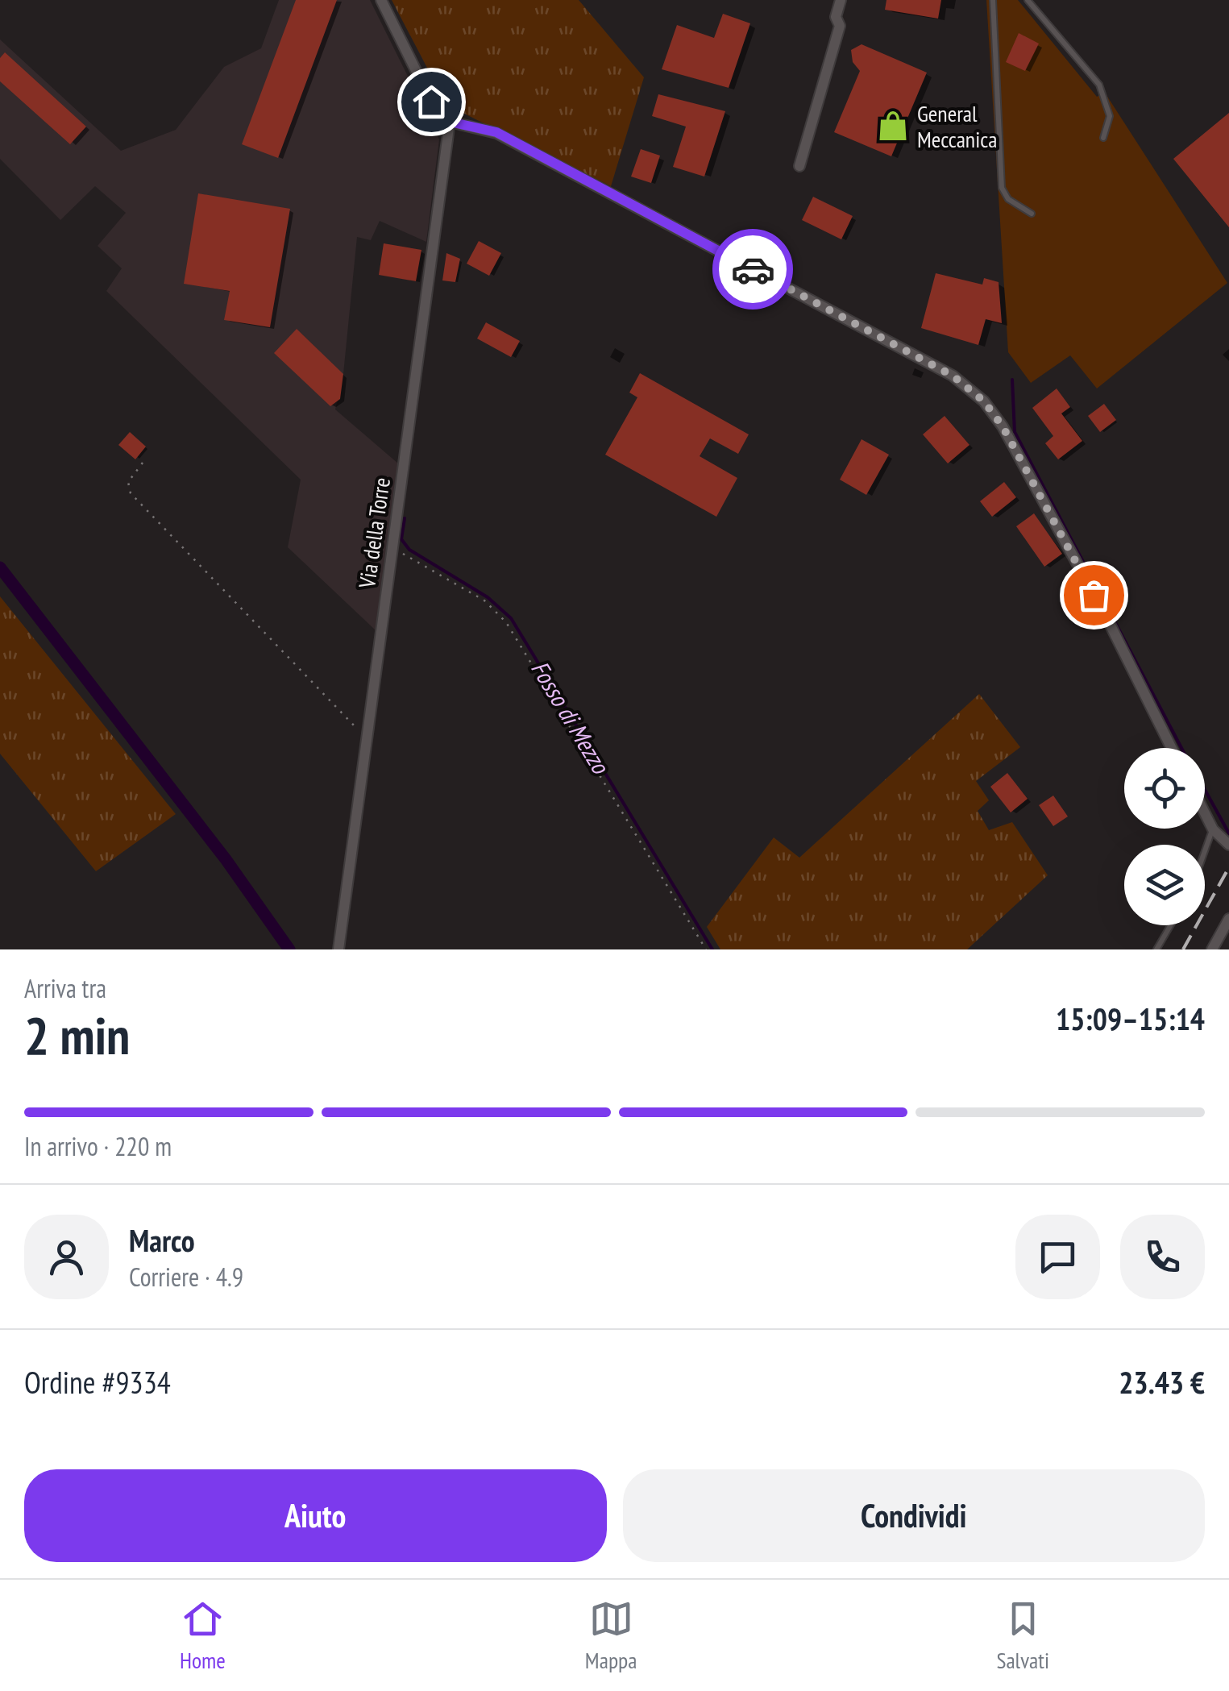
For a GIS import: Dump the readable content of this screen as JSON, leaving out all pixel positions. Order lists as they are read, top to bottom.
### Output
{
  "streets": {
    "street": ["Via della Torre"]
  },
  "water": ["Fosso di Mezzo"],
  "places": {
    "shop": ["General Meccanica"]
  },
  "page": {
    "heading": ["2 min", "Arriva tra", "15:09–15:14"],
    "panel": [
      "Marco",
      "Corriere · 4.9",
      "Ordine #9334",
      "23.43 €"
    ],
    "bar": "In arrivo · 220 m",
    "buttons": ["Aiuto", "Condividi"],
    "tabs": ["Home", "Mappa", "Salvati"]
  }
}
